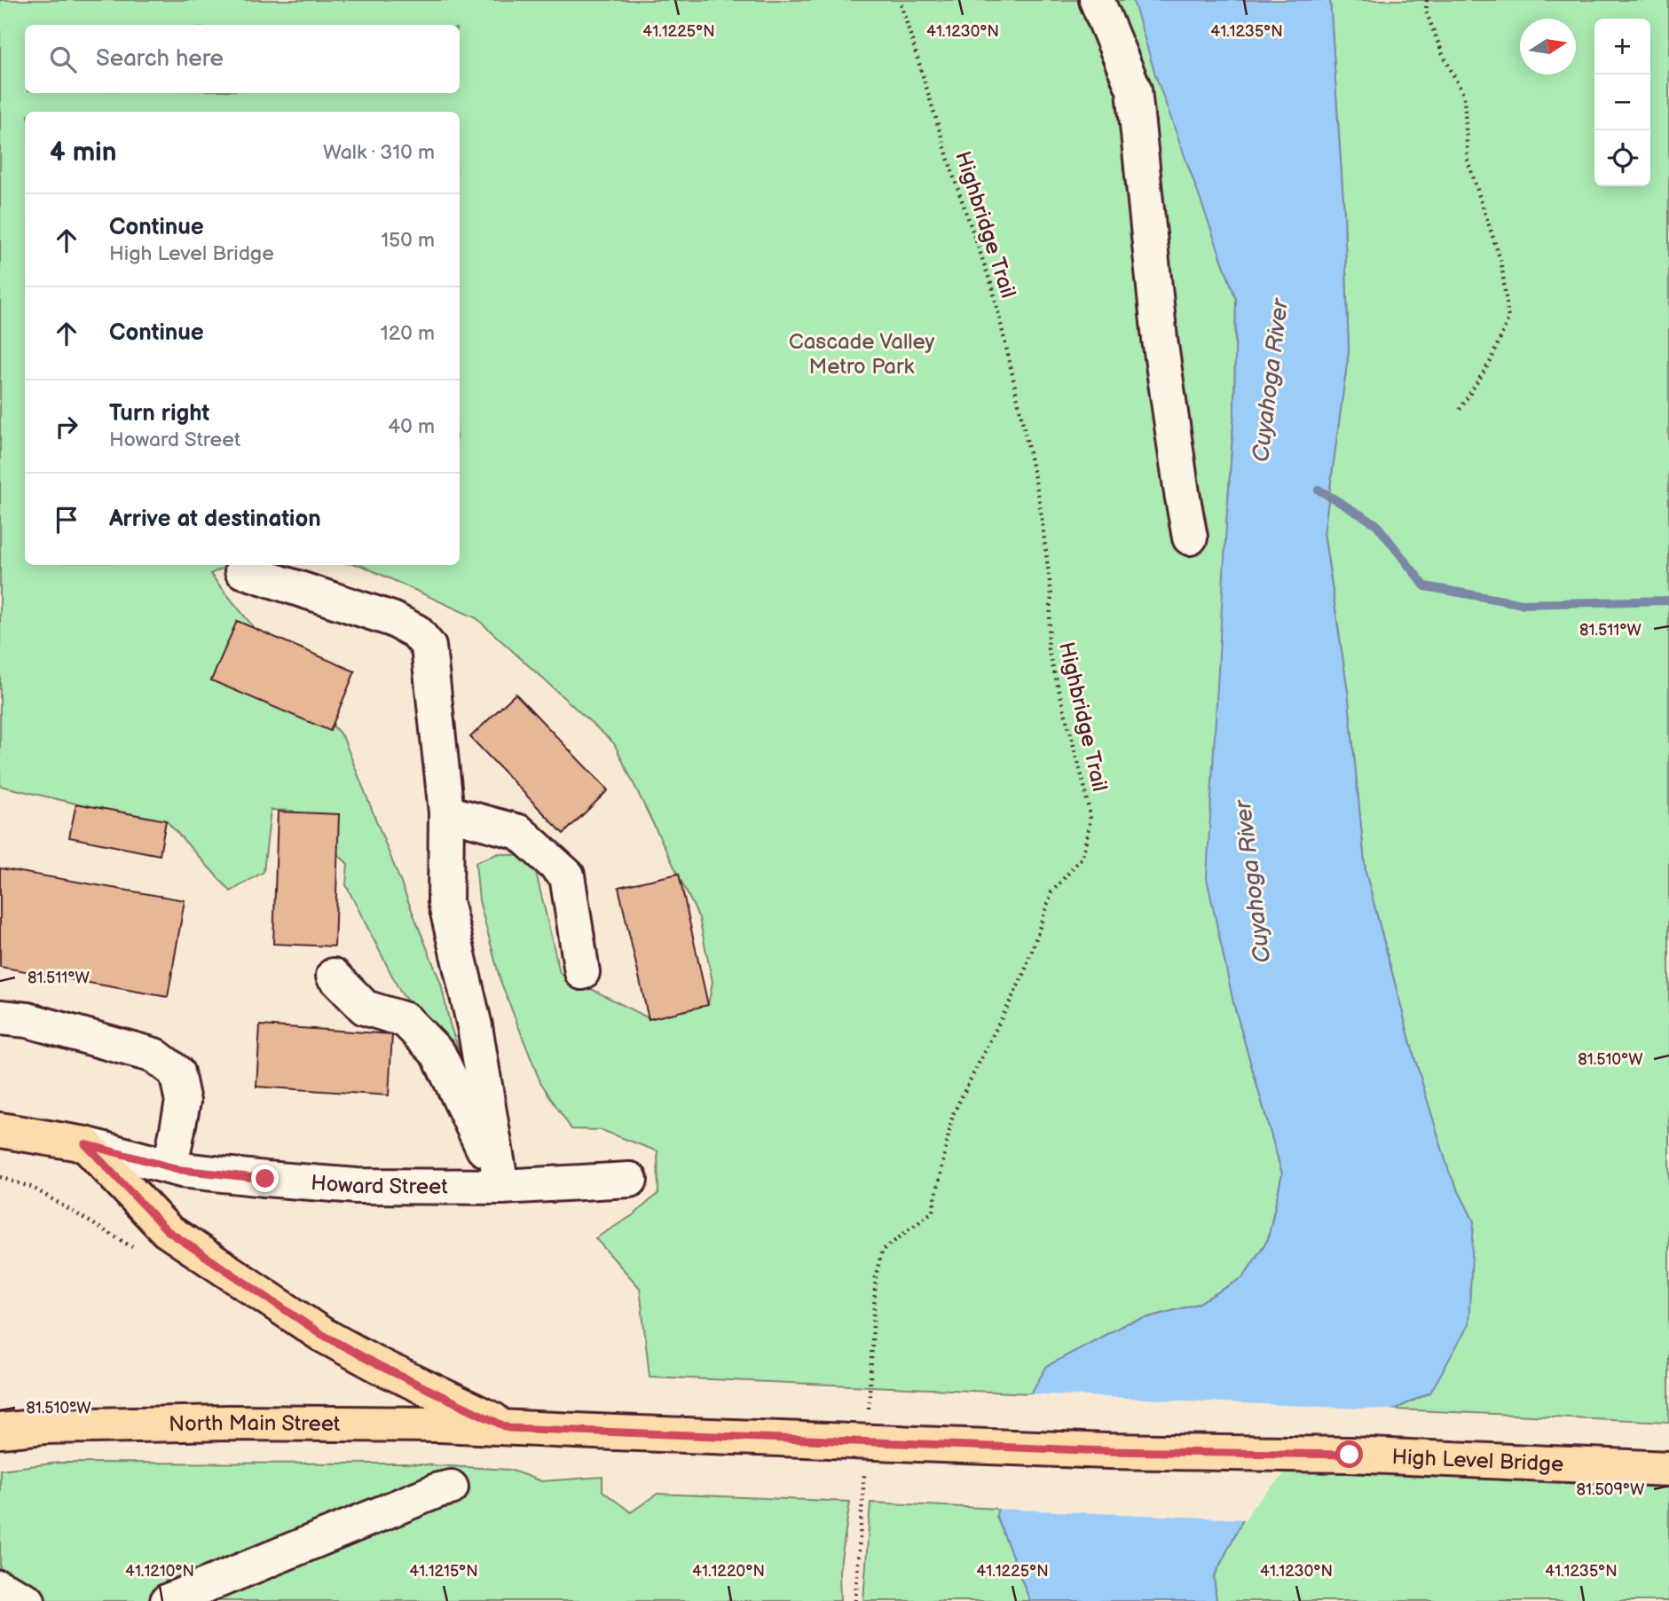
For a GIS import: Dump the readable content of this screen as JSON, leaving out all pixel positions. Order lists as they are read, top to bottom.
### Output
{
  "streets": {
    "main road": ["Howard Street", "North Main Street", "High Level Bridge"],
    "path": ["Highbridge Trail"]
  },
  "crossings": [
    ["North Main Street", "High Level Bridge"]
  ],
  "water": ["Cuyahoga River"],
  "parks": ["Cascade Valley Metro Park"],
  "north": "right",
  "page": {
    "map_buttons": ["+", "−"],
    "search": "Search here",
    "heading": ["4 min", "Walk · 310 m"],
    "list": [
      ["Continue", "High Level Bridge", "150 m"],
      ["Continue", "120 m"],
      ["Turn right", "Howard Street", "40 m"],
      "Arrive at destination"
    ]
  },
  "coordinates": [
    "41.1225°N",
    "41.1230°N",
    "41.1235°N",
    "81.511°W",
    "81.510°W",
    "81.509°W",
    "41.1210°N",
    "41.1215°N",
    "41.1220°N"
  ]
}
